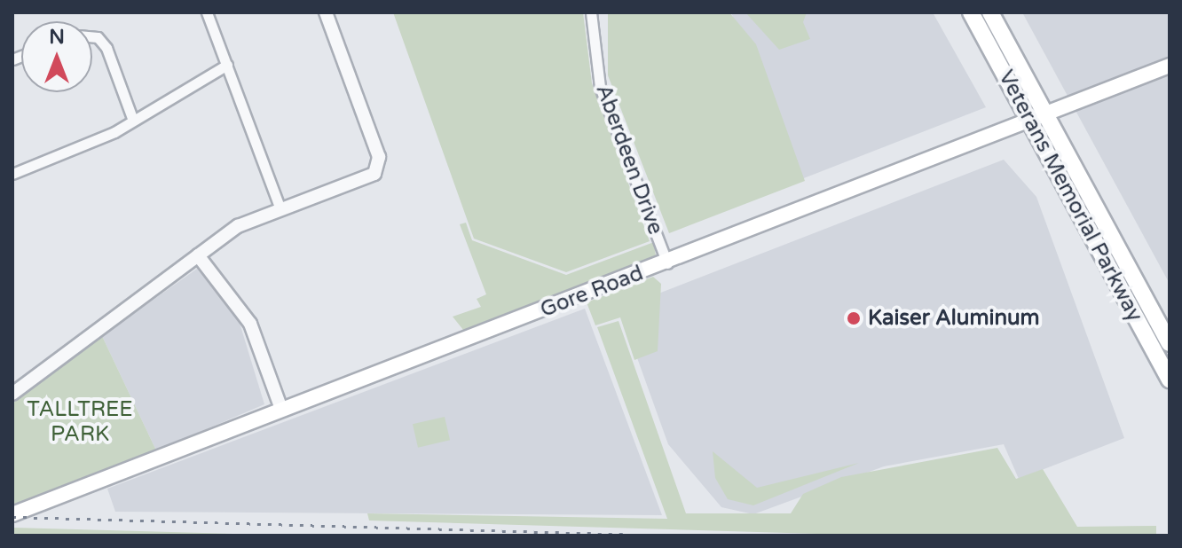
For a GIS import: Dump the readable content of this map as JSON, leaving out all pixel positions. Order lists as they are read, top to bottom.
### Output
{
  "streets": {
    "highway": ["Veterans Memorial Parkway"],
    "main road": ["Gore Road"],
    "street": ["Aberdeen Drive"]
  },
  "crossings": [
    ["Aberdeen Drive", "Gore Road"],
    ["Veterans Memorial Parkway", "Gore Road"]
  ],
  "parks": ["TALLTREE PARK"],
  "places": ["Kaiser Aluminum"],
  "north": "top"
}
